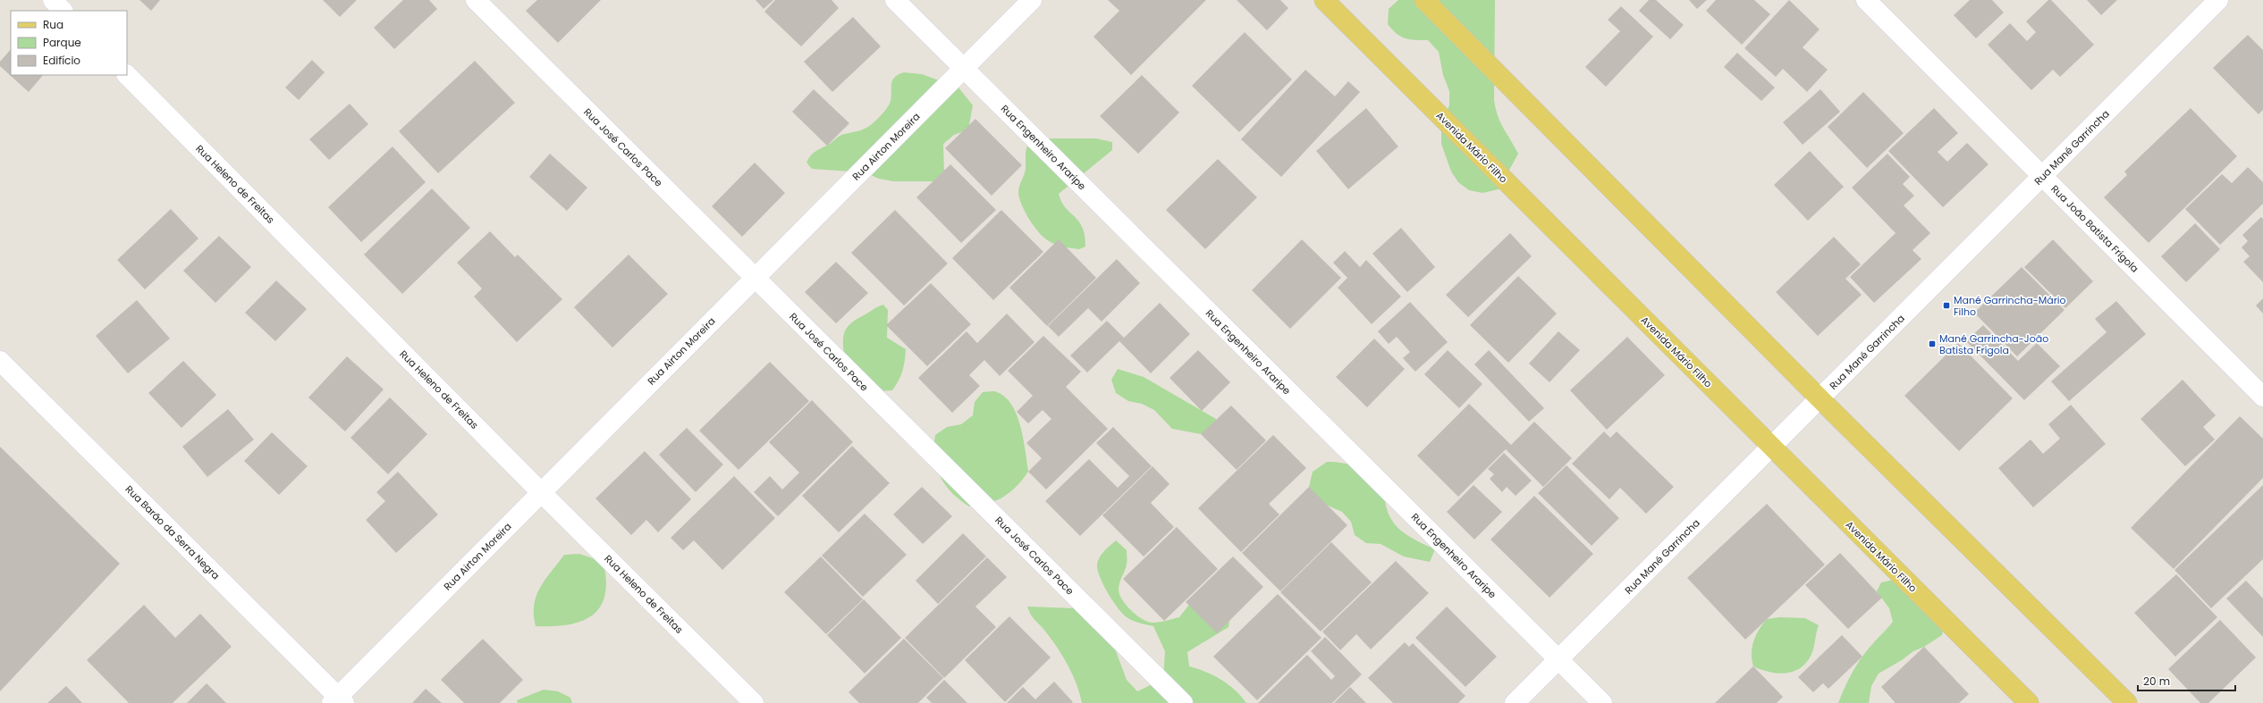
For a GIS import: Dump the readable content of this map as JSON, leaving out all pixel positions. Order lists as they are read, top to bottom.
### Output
{
  "streets": {
    "main road": ["Avenida Mário Filho"],
    "street": [
      "Rua Airton Moreira",
      "Rua José Carlos Pace",
      "Rua Engenheiro Araripe",
      "Rua Mané Garrincha",
      "Rua Heleno de Freitas",
      "Rua João Batista Frigola",
      "Rua Barão da Serra Negra"
    ]
  },
  "crossings": [
    ["Rua Airton Moreira", "Rua José Carlos Pace"],
    ["Rua Airton Moreira", "Rua Engenheiro Araripe"],
    ["Rua Airton Moreira", "Rua Heleno de Freitas"],
    ["Rua Airton Moreira", "Rua Barão da Serra Negra"],
    ["Rua Engenheiro Araripe", "Rua Mané Garrincha"],
    ["Avenida Mário Filho", "Rua Mané Garrincha"],
    ["Rua Mané Garrincha", "Rua João Batista Frigola"]
  ],
  "places": {
    "transit": ["Mané Garrincha-Mário Filho", "Mané Garrincha-João Batista Frígola"]
  },
  "legend": ["Rua", "Parque", "Edifício"],
  "scale_bar": "20 m"
}
